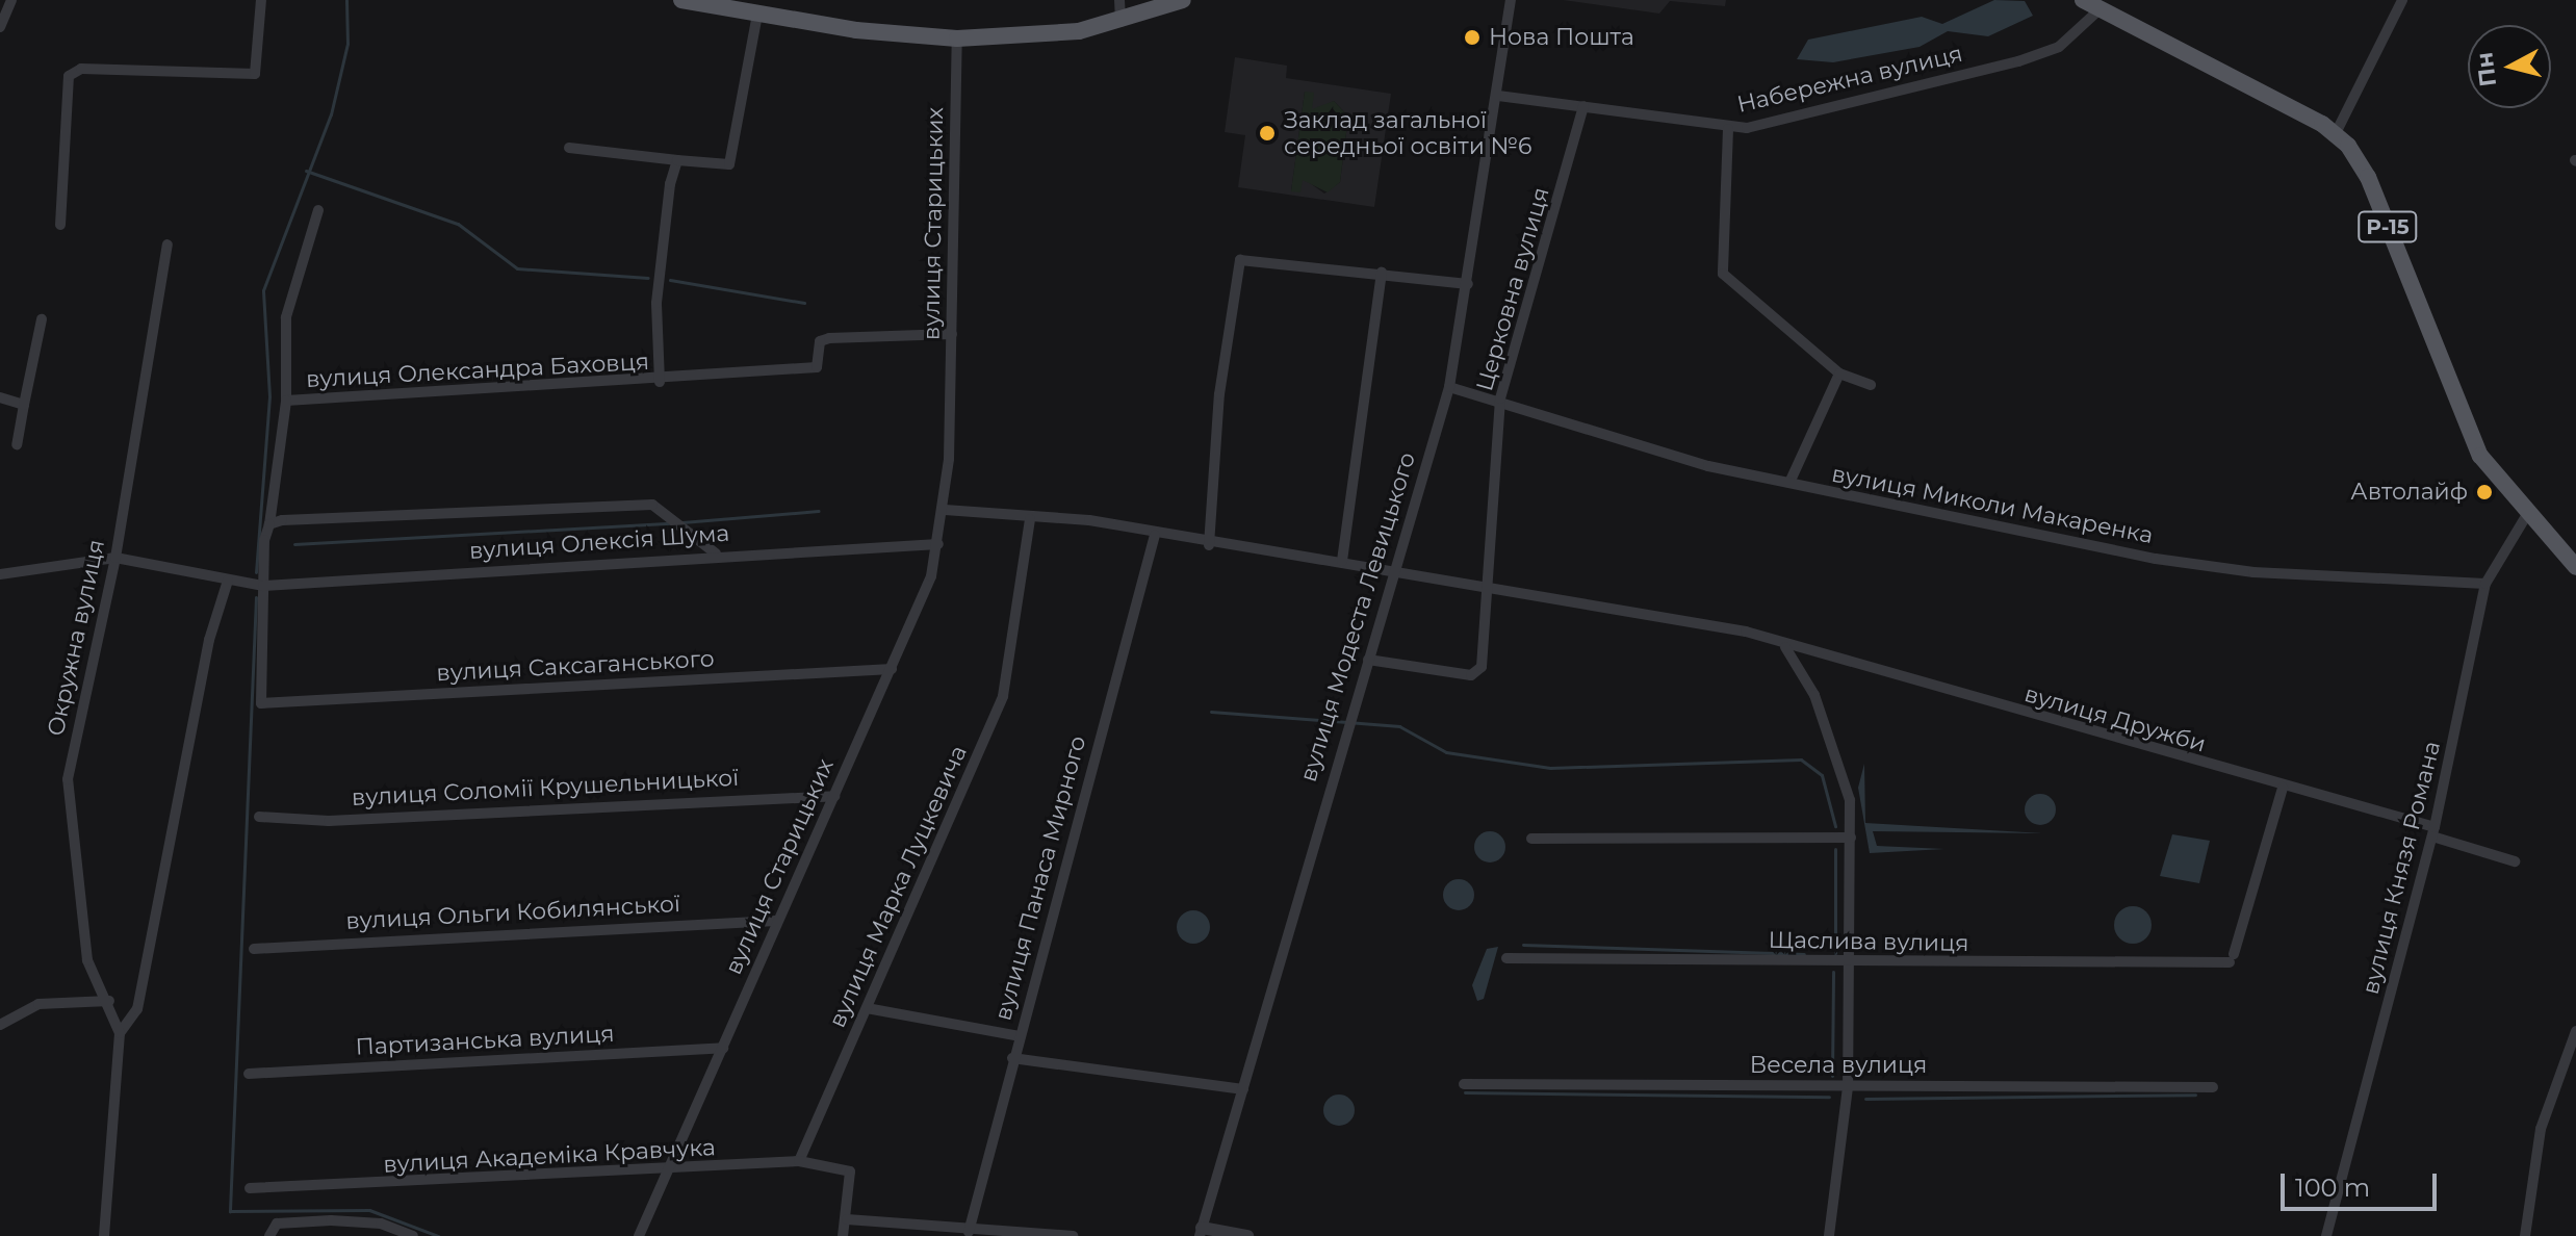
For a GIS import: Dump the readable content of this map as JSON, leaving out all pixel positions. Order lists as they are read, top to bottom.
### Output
{
  "streets": {
    "main road": ["Р-15"],
    "street": [
      "Набережна вулиця",
      "вулиця Старицьких",
      "Церковна вулиця",
      "вулиця Олександра Баховця",
      "вулиця Миколи Макаренка",
      "вулиця Олексія Шума",
      "вулиця Модеста Левицького",
      "Окружна вулиця",
      "вулиця Саксаганського",
      "вулиця Дружби",
      "вулиця Соломії Крушельницької",
      "вулиця Князя Романа",
      "вулиця Панаса Мирного",
      "вулиця Марка Луцкевича",
      "вулиця Ольги Кобилянської",
      "Щаслива вулиця",
      "Партизанська вулиця",
      "Весела вулиця",
      "вулиця Академіка Кравчука"
    ]
  },
  "crossings": [
    ["Набережна вулиця", "Р-15"],
    ["Набережна вулиця", "Церковна вулиця"],
    ["Набережна вулиця", "вулиця Модеста Левицького"],
    ["вулиця Старицьких", "вулиця Олександра Баховця"],
    ["вулиця Старицьких", "вулиця Олексія Шума"],
    ["вулиця Старицьких", "вулиця Саксаганського"],
    ["вулиця Старицьких", "вулиця Соломії Крушельницької"],
    ["вулиця Старицьких", "вулиця Ольги Кобилянської"],
    ["вулиця Старицьких", "Партизанська вулиця"],
    ["вулиця Старицьких", "вулиця Академіка Кравчука"],
    ["Р-15", "вулиця Князя Романа"],
    ["Церковна вулиця", "вулиця Миколи Макаренка"],
    ["Церковна вулиця", "вулиця Модеста Левицького"],
    ["вулиця Миколи Макаренка", "вулиця Модеста Левицького"],
    ["вулиця Миколи Макаренка", "вулиця Князя Романа"],
    ["вулиця Олексія Шума", "Окружна вулиця"],
    ["вулиця Олексія Шума", "вулиця Саксаганського"],
    ["вулиця Дружби", "вулиця Князя Романа"],
    ["вулиця Дружби", "Щаслива вулиця"],
    ["вулиця Марка Луцкевича", "вулиця Академіка Кравчука"]
  ],
  "places": ["Нова Пошта", "Заклад загальної середньої освіти №6", "Автолайф"],
  "scale_bar": "100 m",
  "north": "left"
}
